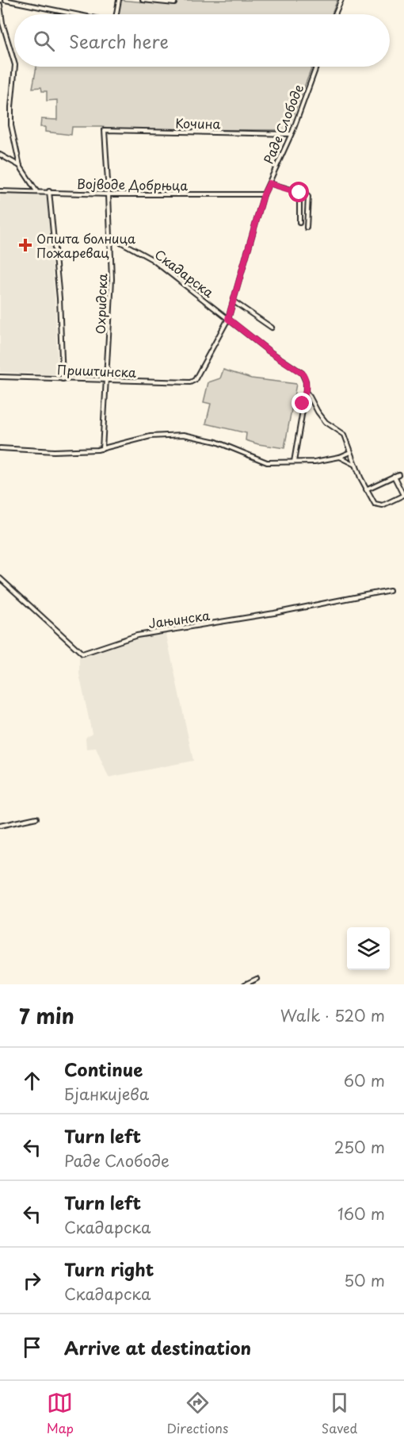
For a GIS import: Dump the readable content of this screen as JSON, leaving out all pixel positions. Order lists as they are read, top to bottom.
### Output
{
  "streets": {
    "street": [
      "Кочина",
      "Раде Слободе",
      "Војводе Добрњца",
      "Скадарска",
      "Охридска",
      "Приштинска",
      "Јањинска"
    ]
  },
  "crossings": [
    ["Кочина", "Раде Слободе"],
    ["Кочина", "Охридска"],
    ["Раде Слободе", "Војводе Добрњца"],
    ["Раде Слободе", "Скадарска"],
    ["Раде Слободе", "Приштинска"],
    ["Војводе Добрњца", "Охридска"],
    ["Скадарска", "Охридска"],
    ["Охридска", "Приштинска"]
  ],
  "places": {
    "health": ["Општа болница Пожаревац"]
  },
  "page": {
    "search": "Search here",
    "heading": ["7 min", "Walk · 520 m"],
    "list": [
      ["Continue", "Бјанкијева", "60 m"],
      ["Turn left", "Раде Слободе", "250 m"],
      ["Turn left", "Скадарска", "160 m"],
      ["Turn right", "Скадарска", "50 m"],
      "Arrive at destination"
    ],
    "nav": ["Map", "Directions", "Saved"]
  }
}
